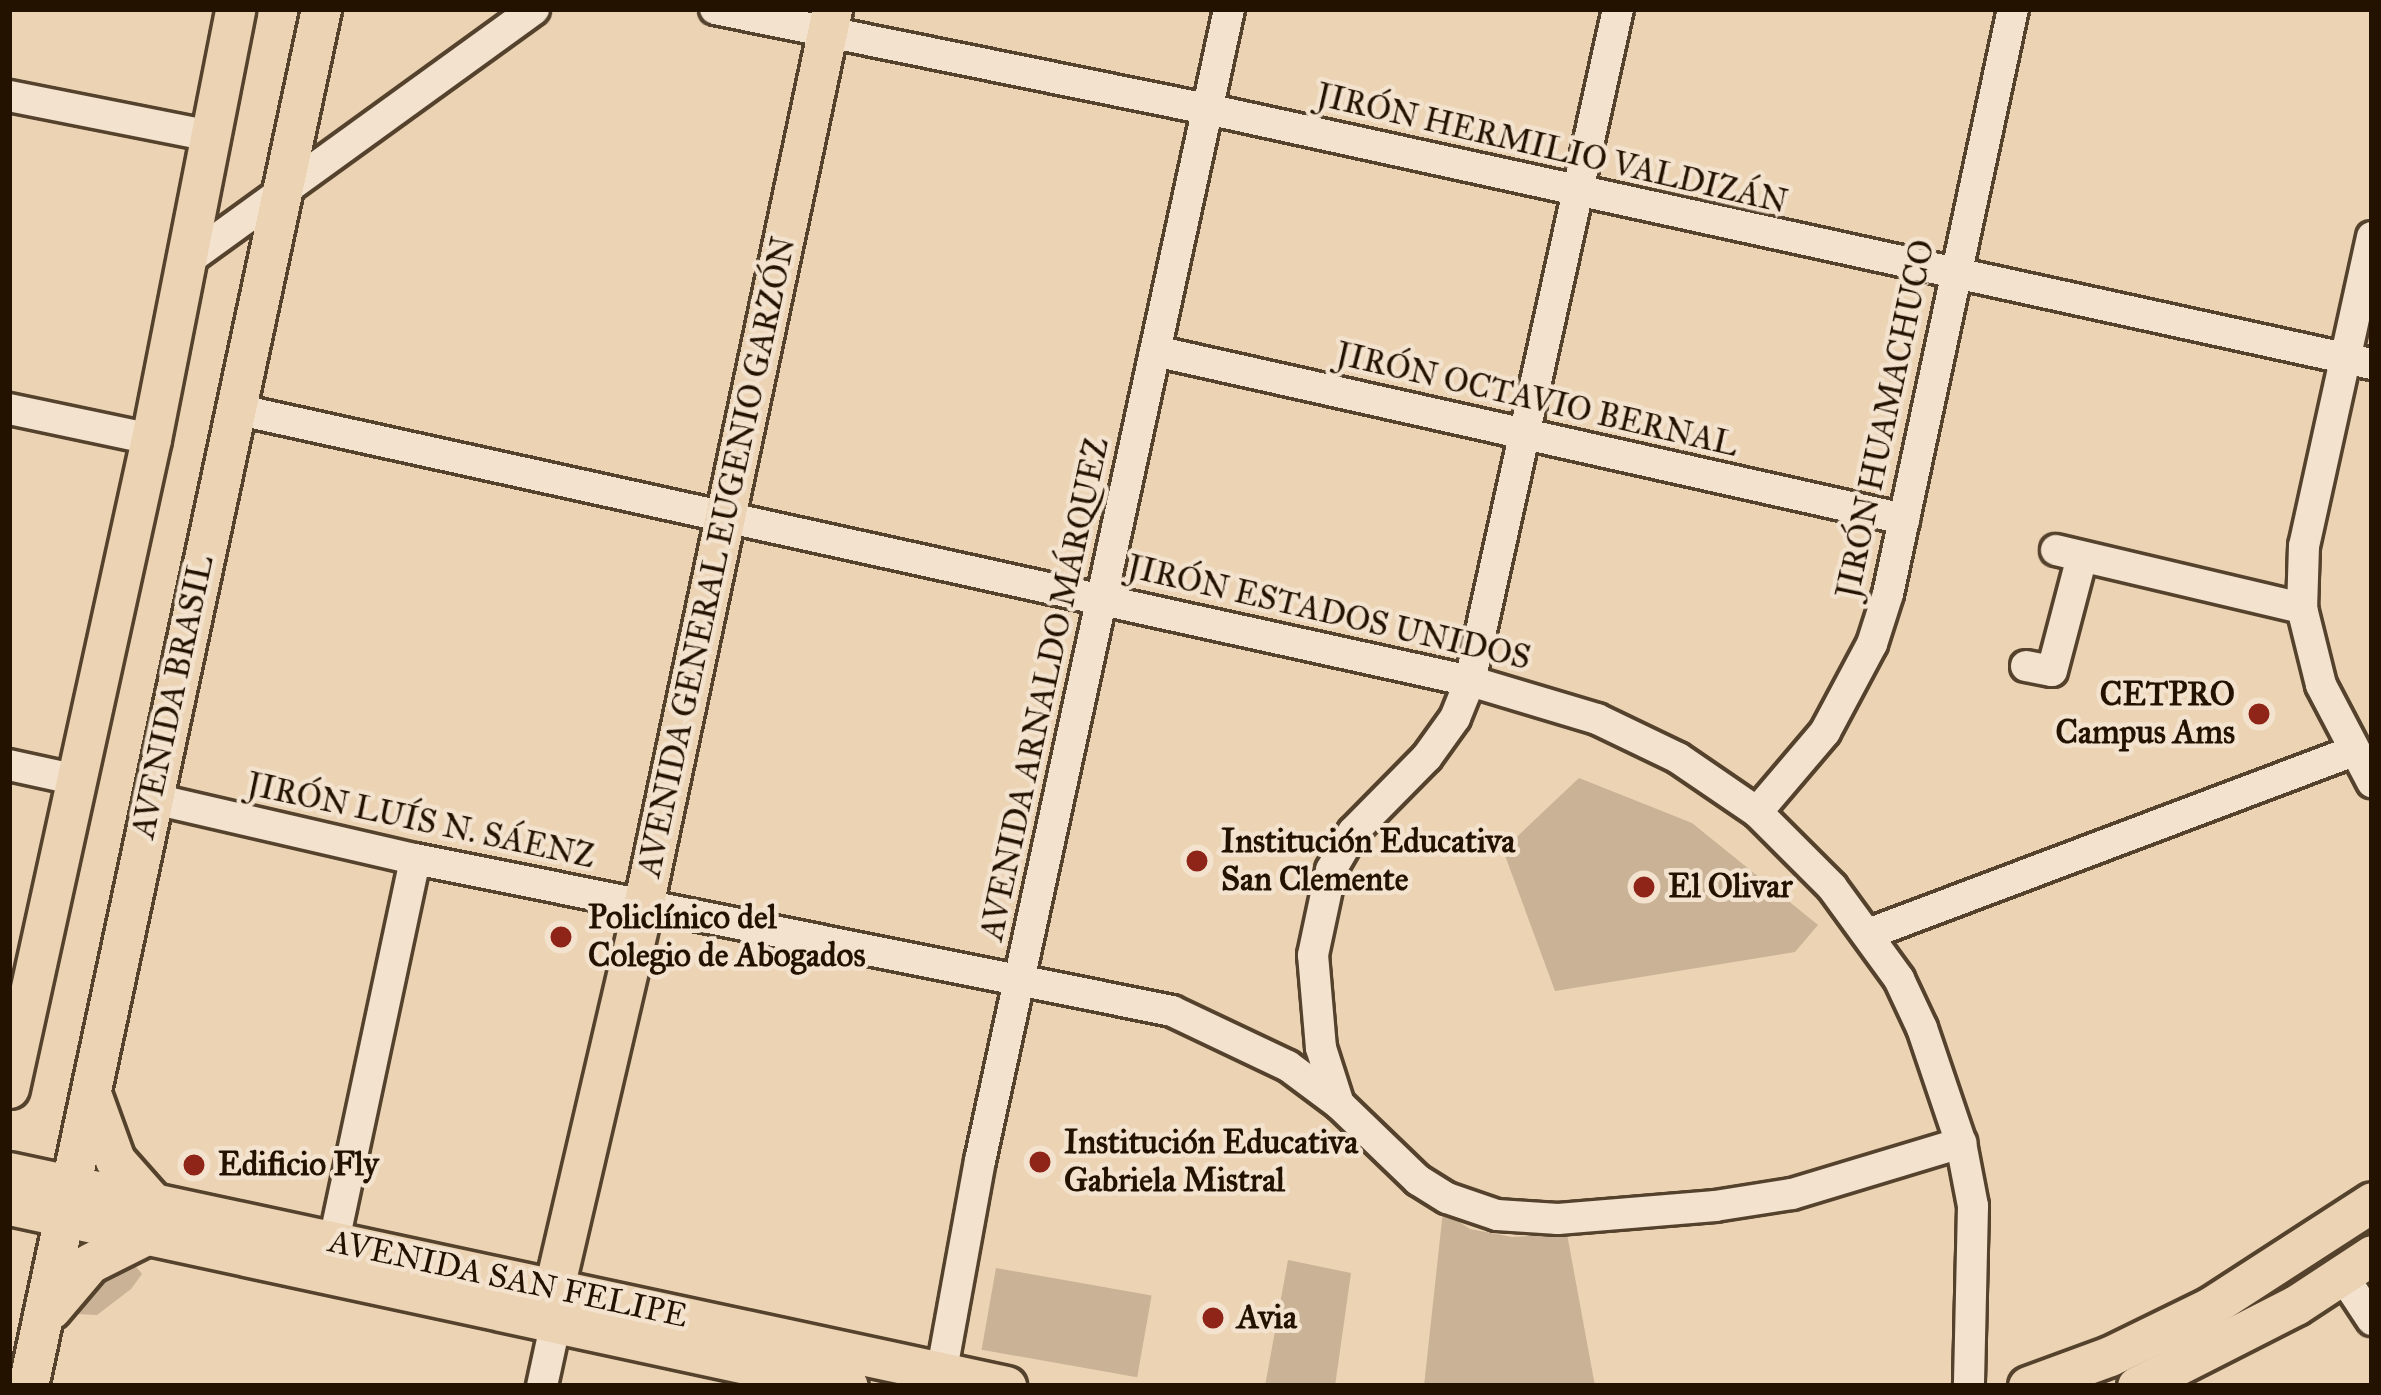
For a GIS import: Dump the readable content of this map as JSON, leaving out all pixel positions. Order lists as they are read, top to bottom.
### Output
{
  "streets": {
    "main road": ["AVENIDA GENERAL EUGENIO GARZÓN", "AVENIDA BRASIL", "AVENIDA SAN FELIPE"],
    "street": [
      "JIRÓN HERMILIO VALDIZÁN",
      "JIRÓN OCTAVIO BERNAL",
      "JIRÓN HUAMACHUCO",
      "JIRÓN ESTADOS UNIDOS",
      "AVENIDA ARNALDO MÁRQUEZ",
      "JIRÓN LUÍS N. SÁENZ"
    ]
  },
  "crossings": [
    ["JIRÓN HERMILIO VALDIZÁN", "JIRÓN HUAMACHUCO"],
    ["JIRÓN HERMILIO VALDIZÁN", "AVENIDA GENERAL EUGENIO GARZÓN"],
    ["JIRÓN HERMILIO VALDIZÁN", "AVENIDA ARNALDO MÁRQUEZ"],
    ["JIRÓN OCTAVIO BERNAL", "JIRÓN HUAMACHUCO"],
    ["JIRÓN OCTAVIO BERNAL", "AVENIDA ARNALDO MÁRQUEZ"],
    ["JIRÓN HUAMACHUCO", "JIRÓN ESTADOS UNIDOS"],
    ["AVENIDA GENERAL EUGENIO GARZÓN", "JIRÓN ESTADOS UNIDOS"],
    ["AVENIDA GENERAL EUGENIO GARZÓN", "JIRÓN LUÍS N. SÁENZ"],
    ["AVENIDA GENERAL EUGENIO GARZÓN", "AVENIDA SAN FELIPE"],
    ["JIRÓN ESTADOS UNIDOS", "AVENIDA ARNALDO MÁRQUEZ"],
    ["JIRÓN ESTADOS UNIDOS", "AVENIDA BRASIL"],
    ["JIRÓN ESTADOS UNIDOS", "JIRÓN LUÍS N. SÁENZ"],
    ["AVENIDA ARNALDO MÁRQUEZ", "JIRÓN LUÍS N. SÁENZ"],
    ["AVENIDA ARNALDO MÁRQUEZ", "AVENIDA SAN FELIPE"],
    ["AVENIDA BRASIL", "JIRÓN LUÍS N. SÁENZ"],
    ["AVENIDA BRASIL", "AVENIDA SAN FELIPE"]
  ],
  "places": [
    "CETPRO Campus Ams",
    "Institución Educativa San Clemente",
    "El Olivar",
    "Policlínico del Colegio de Abogados",
    "Institución Educativa Gabriela Mistral",
    "Edificio Fly",
    "Avia"
  ]
}
